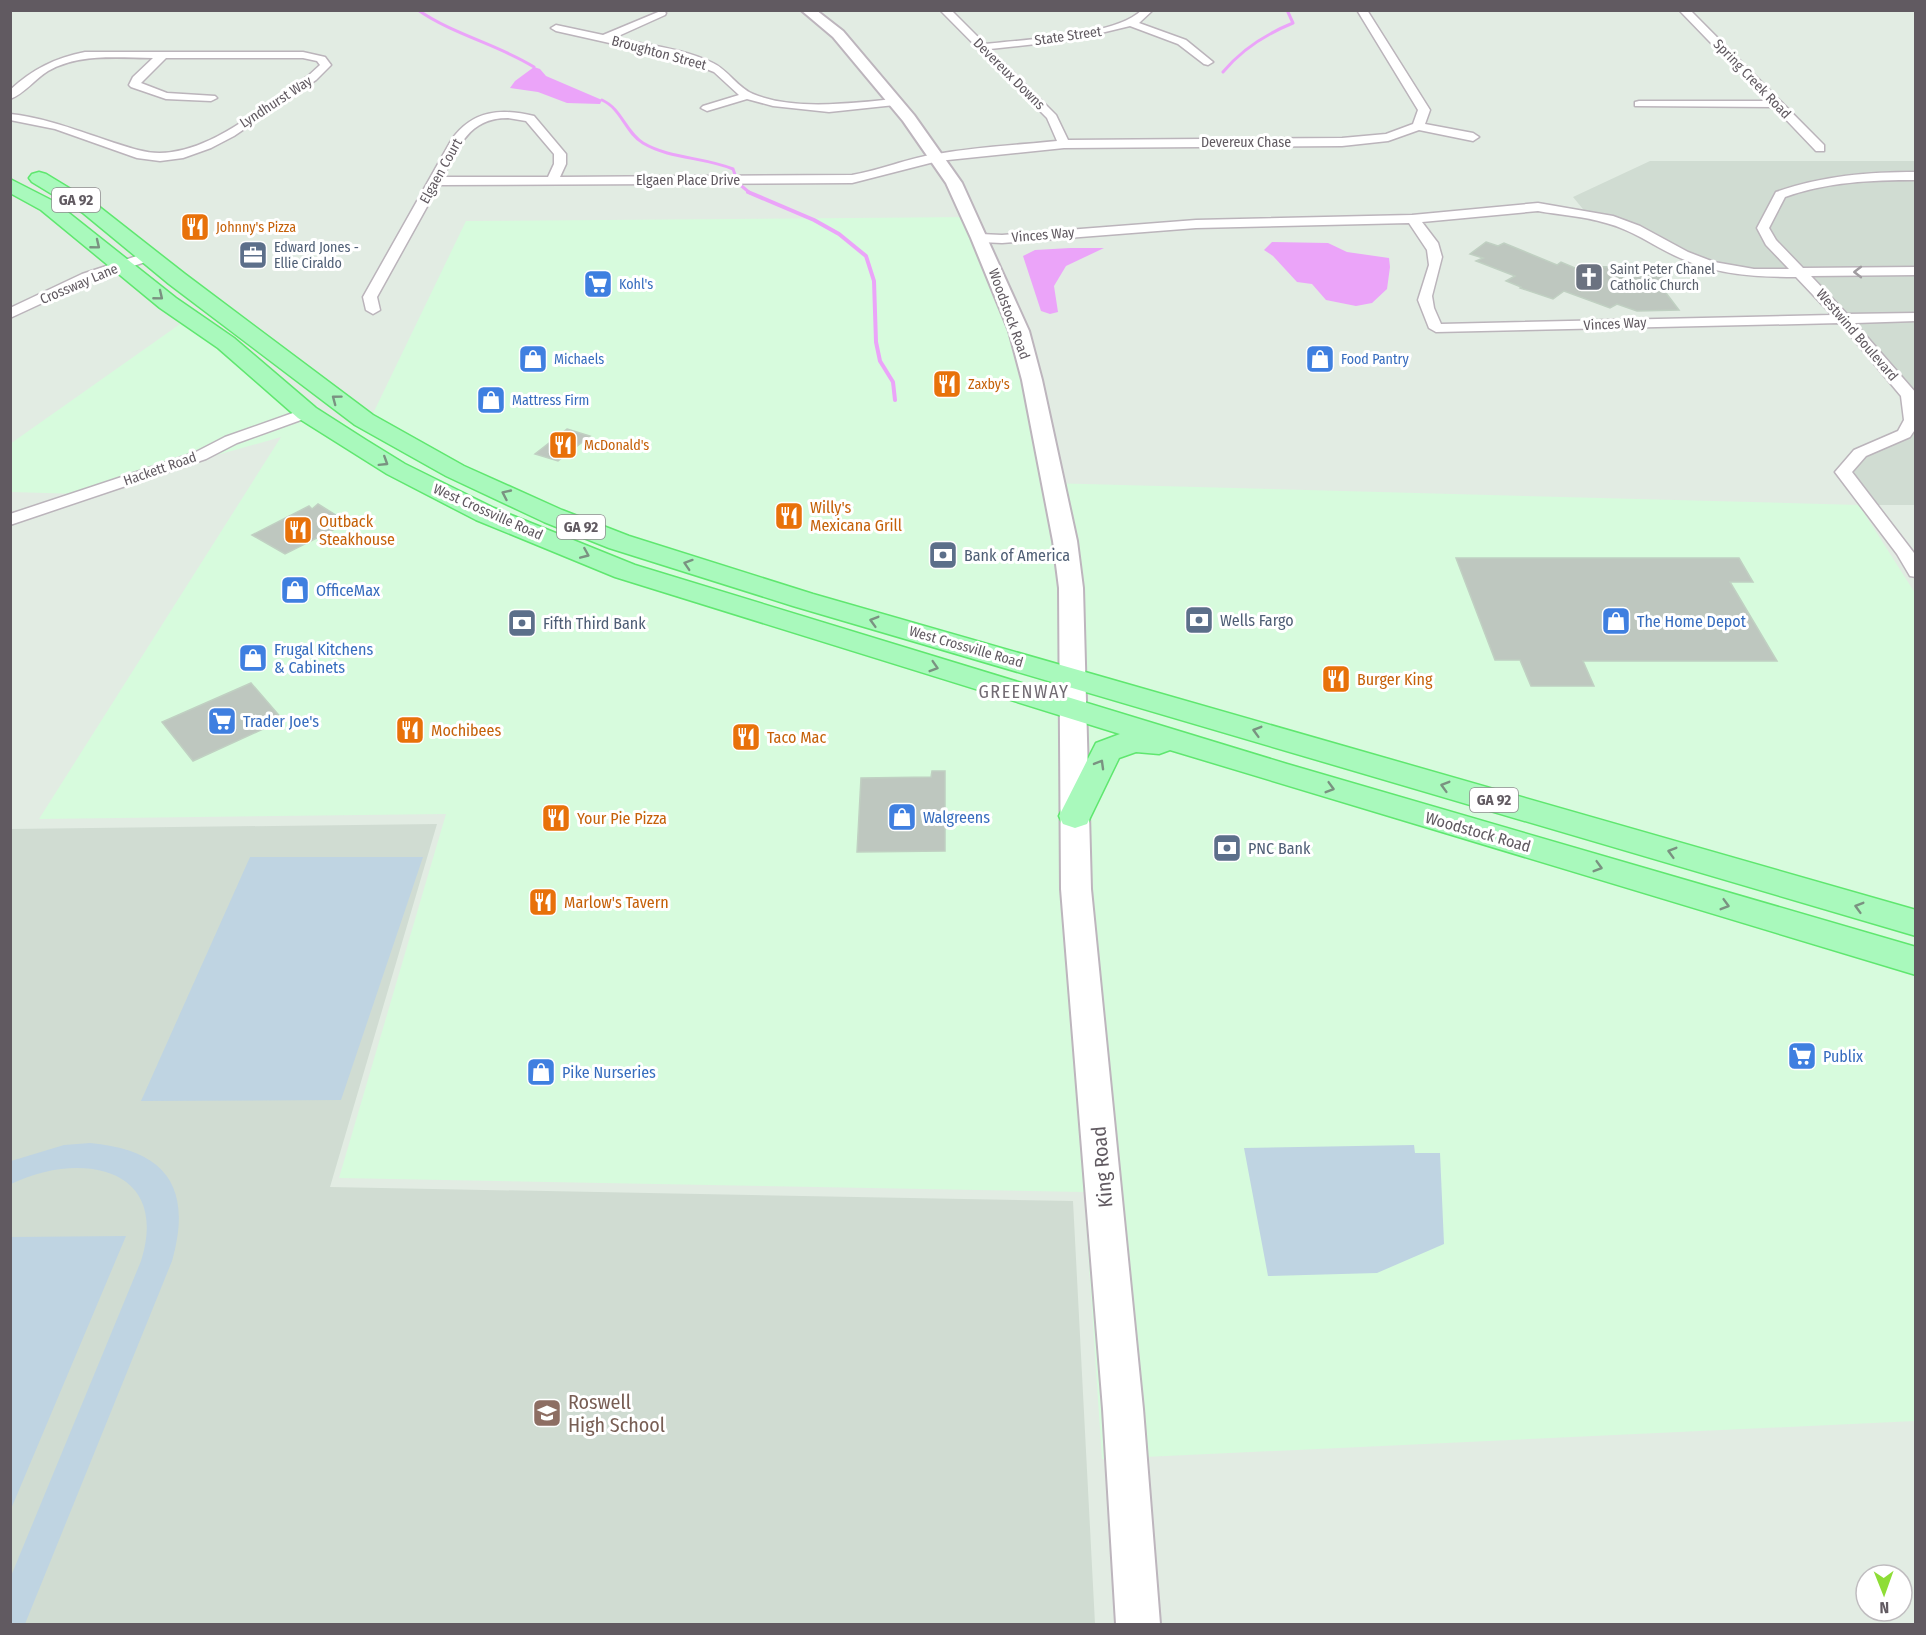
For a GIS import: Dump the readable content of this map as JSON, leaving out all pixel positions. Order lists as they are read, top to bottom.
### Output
{
  "streets": {
    "main road": ["GA 92", "Woodstock Road", "West Crossville Road"],
    "street": [
      "State Street",
      "Broughton Street",
      "Devereux Downs",
      "Spring Creek Road",
      "Lyndhurst Way",
      "Devereux Chase",
      "Elgaen Court",
      "Elgaen Place Drive",
      "Vinces Way",
      "Crossway Lane",
      "Westwind Boulevard",
      "Hackett Road",
      "King Road"
    ]
  },
  "crossings": [
    ["State Street", "Devereux Downs"],
    ["Devereux Downs", "Devereux Chase"],
    ["Devereux Chase", "Elgaen Place Drive"],
    ["Devereux Chase", "Woodstock Road"],
    ["Elgaen Court", "Elgaen Place Drive"],
    ["Elgaen Place Drive", "Woodstock Road"],
    ["GA 92", "Woodstock Road"],
    ["GA 92", "West Crossville Road"],
    ["Vinces Way", "Woodstock Road"],
    ["Vinces Way", "Westwind Boulevard"],
    ["Crossway Lane", "West Crossville Road"],
    ["Woodstock Road", "West Crossville Road"],
    ["Woodstock Road", "King Road"],
    ["Hackett Road", "West Crossville Road"],
    ["West Crossville Road", "King Road"]
  ],
  "one_way": ["Woodstock Road"],
  "districts": ["GREENWAY"],
  "places": {
    "restaurant": [
      "Johnny's Pizza",
      "Zaxby's",
      "McDonald's",
      "Willy's Mexicana Grill",
      "Outback Steakhouse",
      "Burger King",
      "Mochibees",
      "Taco Mac",
      "Your Pie Pizza",
      "Marlow's Tavern"
    ],
    "office": ["Edward Jones - Ellie Ciraldo"],
    "church": ["Saint Peter Chanel Catholic Church"],
    "supermarket": ["Kohl's", "Trader Joe's", "Publix"],
    "shop": [
      "Michaels",
      "Food Pantry",
      "Mattress Firm",
      "OfficeMax",
      "The Home Depot",
      "Frugal Kitchens & Cabinets",
      "Walgreens",
      "Pike Nurseries"
    ],
    "bank": [
      "Bank of America",
      "Wells Fargo",
      "Fifth Third Bank",
      "PNC Bank"
    ],
    "school or university": ["Roswell High School"]
  },
  "north": "bottom"
}
